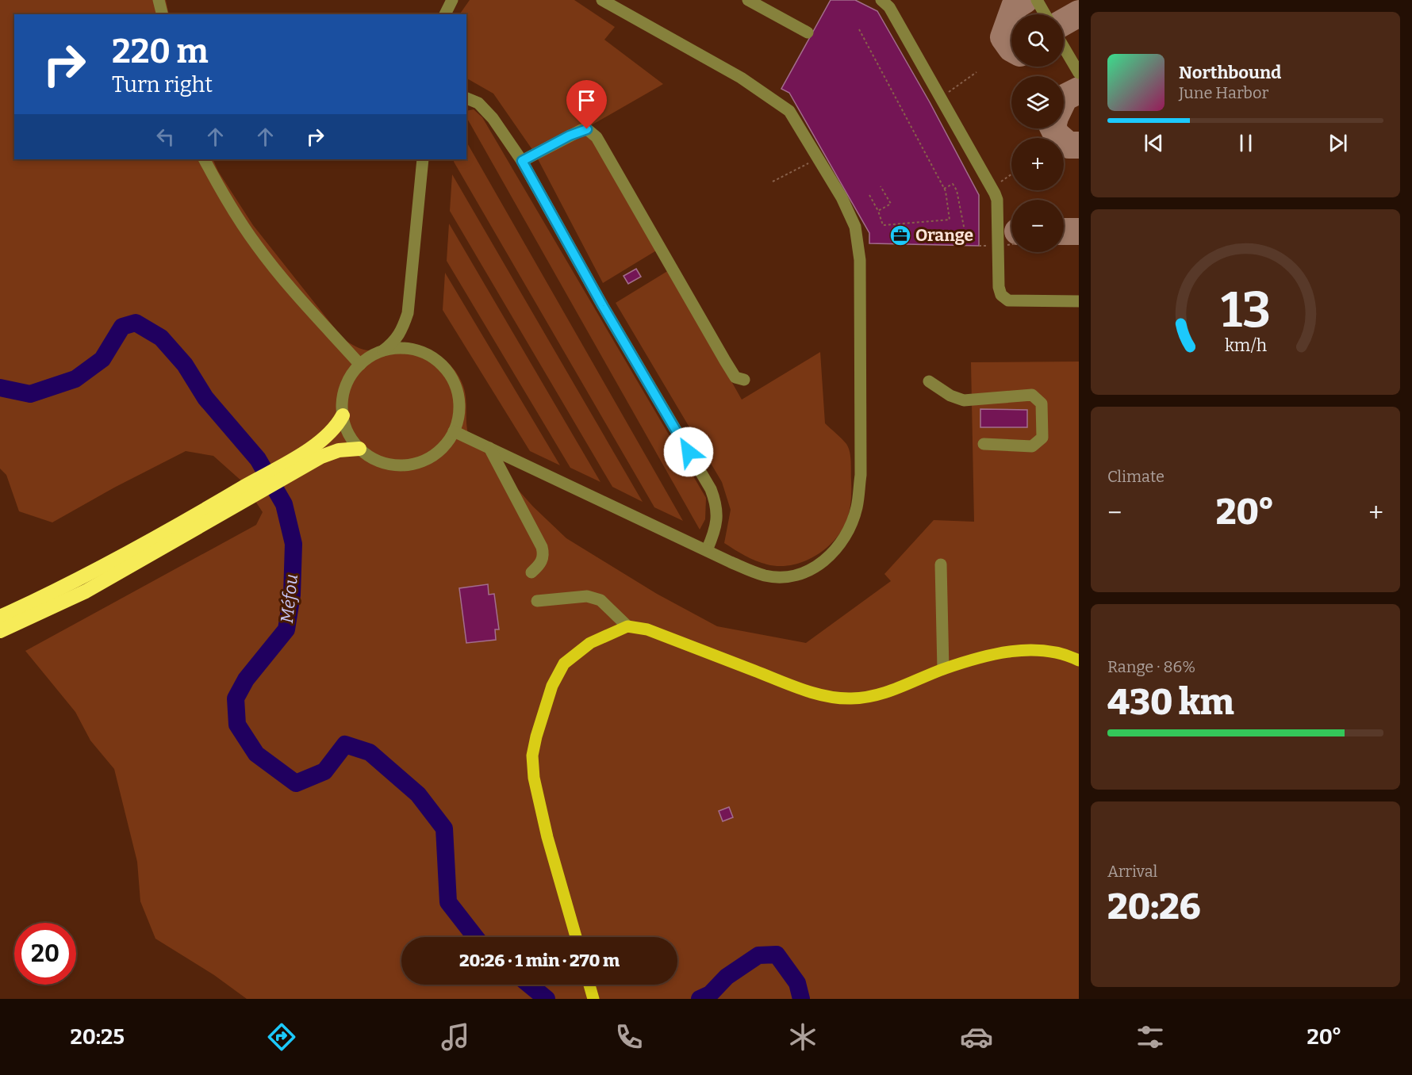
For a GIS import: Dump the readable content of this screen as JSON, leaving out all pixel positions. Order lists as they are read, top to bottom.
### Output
{
  "water": ["Méfou"],
  "places": {
    "office": ["Orange"]
  },
  "page": {
    "map_buttons": ["+", "−"],
    "turn": ["220 m", "Turn right"],
    "song": ["Northbound", "June Harbor"],
    "tile": [
      "Climate",
      ["Range · 86%", "430 km"],
      ["Arrival", "20:26"]
    ],
    "heat": ["−", "20°", "+"],
    "limit": "20",
    "trip": "20:26 · 1 min · 270 m",
    "tabs": ["20:25", "20°"],
    "gauge": ["13", "km/h"]
  }
}
